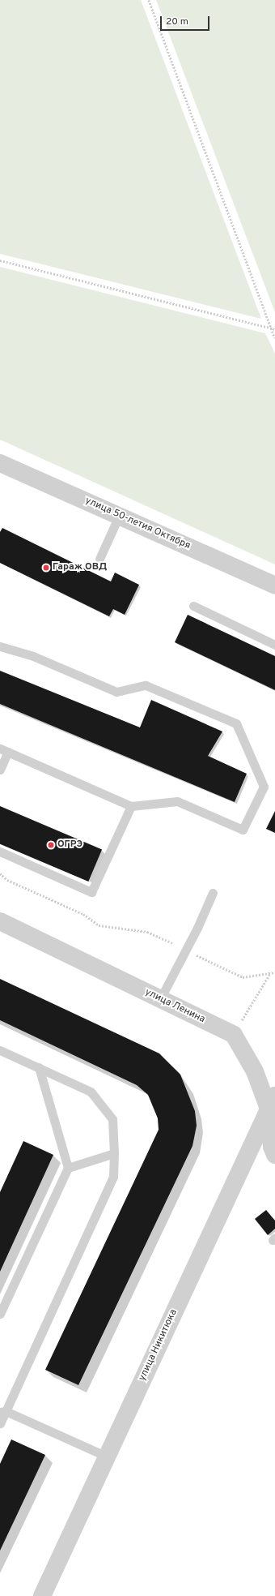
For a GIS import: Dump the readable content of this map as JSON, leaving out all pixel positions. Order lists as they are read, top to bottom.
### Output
{
  "streets": {
    "street": ["улица 50-летия Октября", "улица Ленина", "улица Никитюка"]
  },
  "places": ["Гараж ОВД", "ОГРЭ"],
  "scale_bar": "20 m"
}
